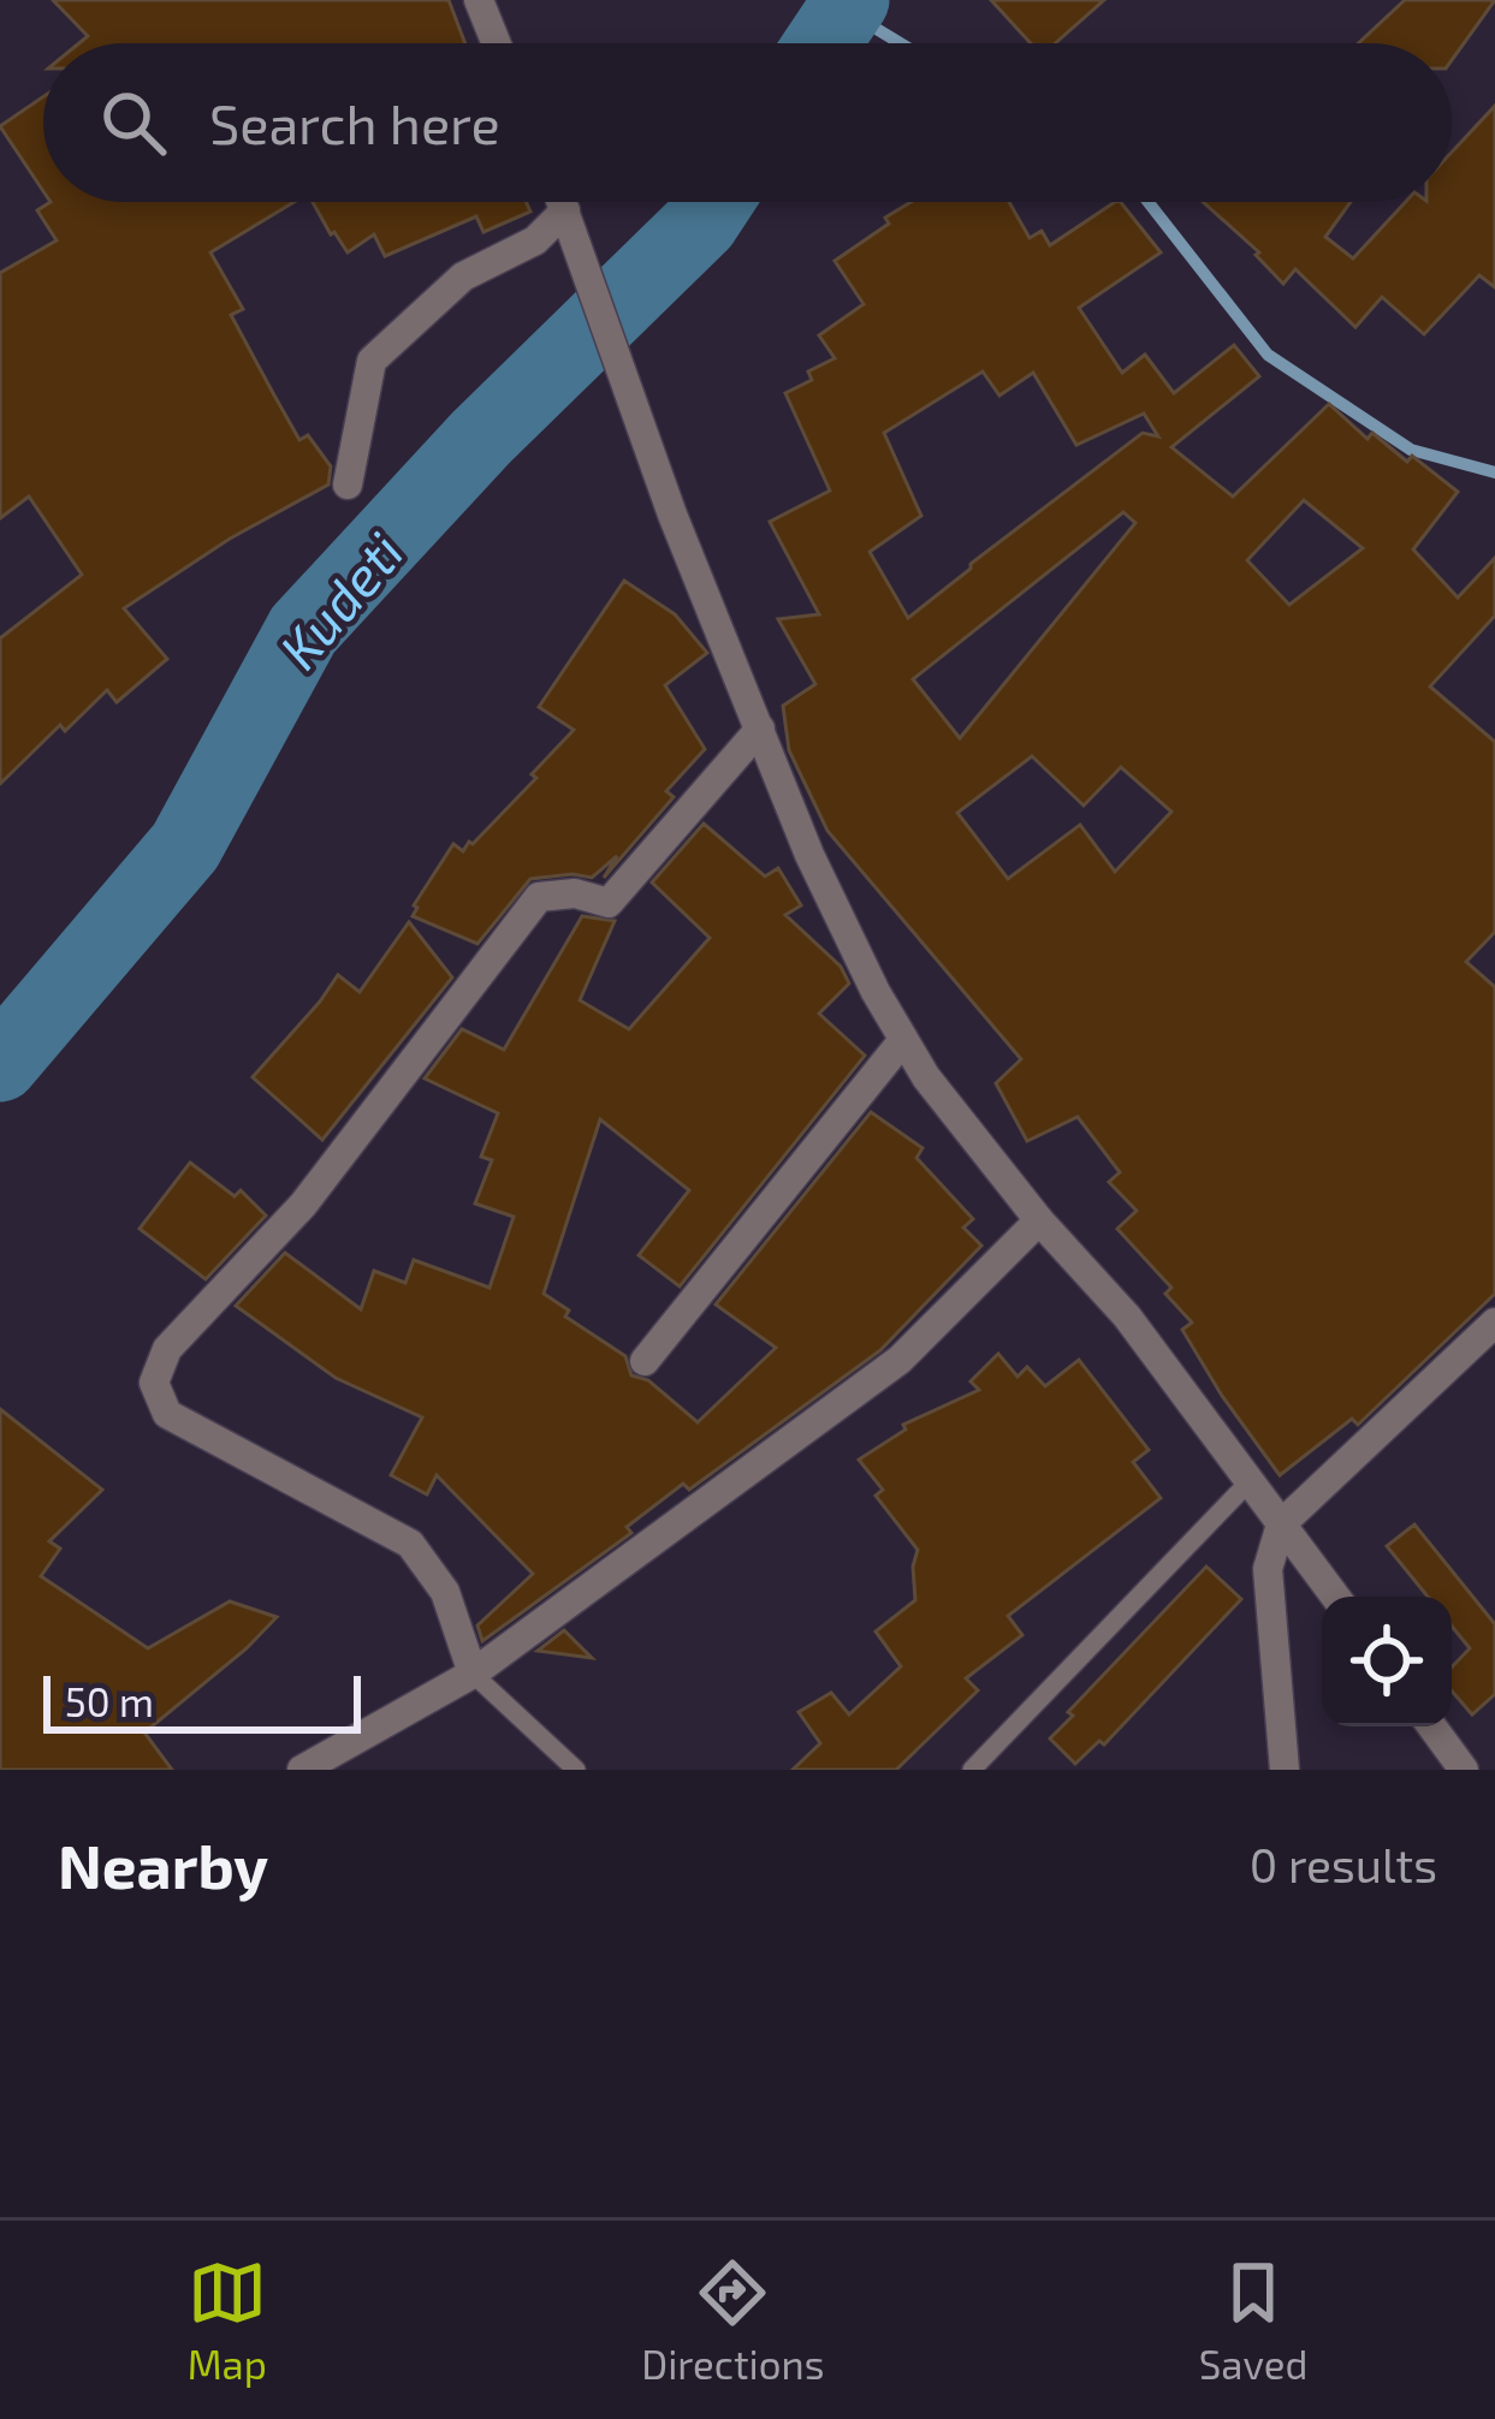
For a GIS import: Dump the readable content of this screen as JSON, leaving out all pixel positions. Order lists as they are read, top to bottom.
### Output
{
  "water": ["Kudeti"],
  "scale_bar": "50 m",
  "page": {
    "search": "Search here",
    "scale": "50 m",
    "heading": ["Nearby", "0 results"],
    "nav": ["Map", "Directions", "Saved"]
  }
}
